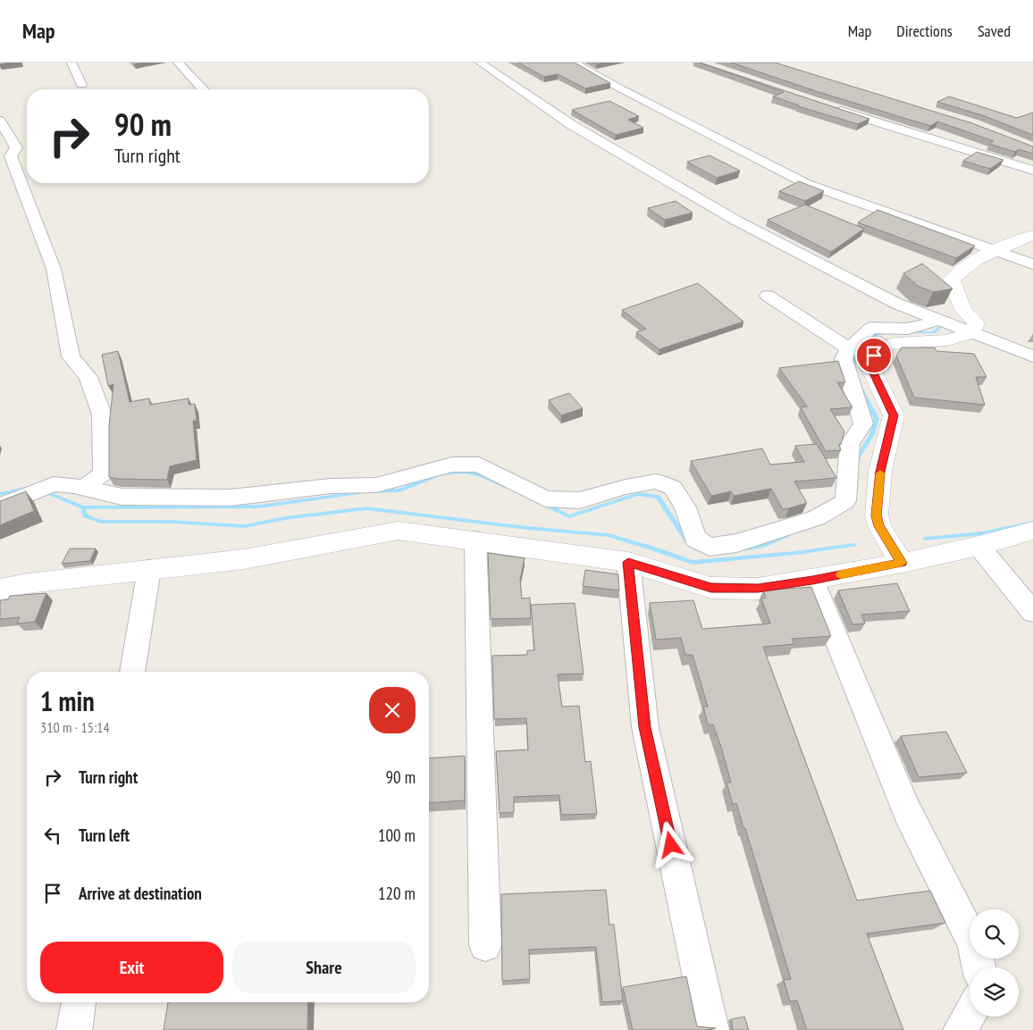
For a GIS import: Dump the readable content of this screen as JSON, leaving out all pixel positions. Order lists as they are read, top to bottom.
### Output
{
  "page": {
    "header": "Map",
    "nav": ["Map", "Directions", "Saved"],
    "turn": ["90 m", "Turn right"],
    "heading": ["1 min", "310 m · 15:14"],
    "list": [
      {
        "name": "Turn right",
        "value": "90 m"
      },
      {
        "name": "Turn left",
        "value": "100 m"
      },
      {
        "name": "Arrive at destination",
        "value": "120 m"
      }
    ],
    "buttons": ["Exit", "Share"]
  }
}
